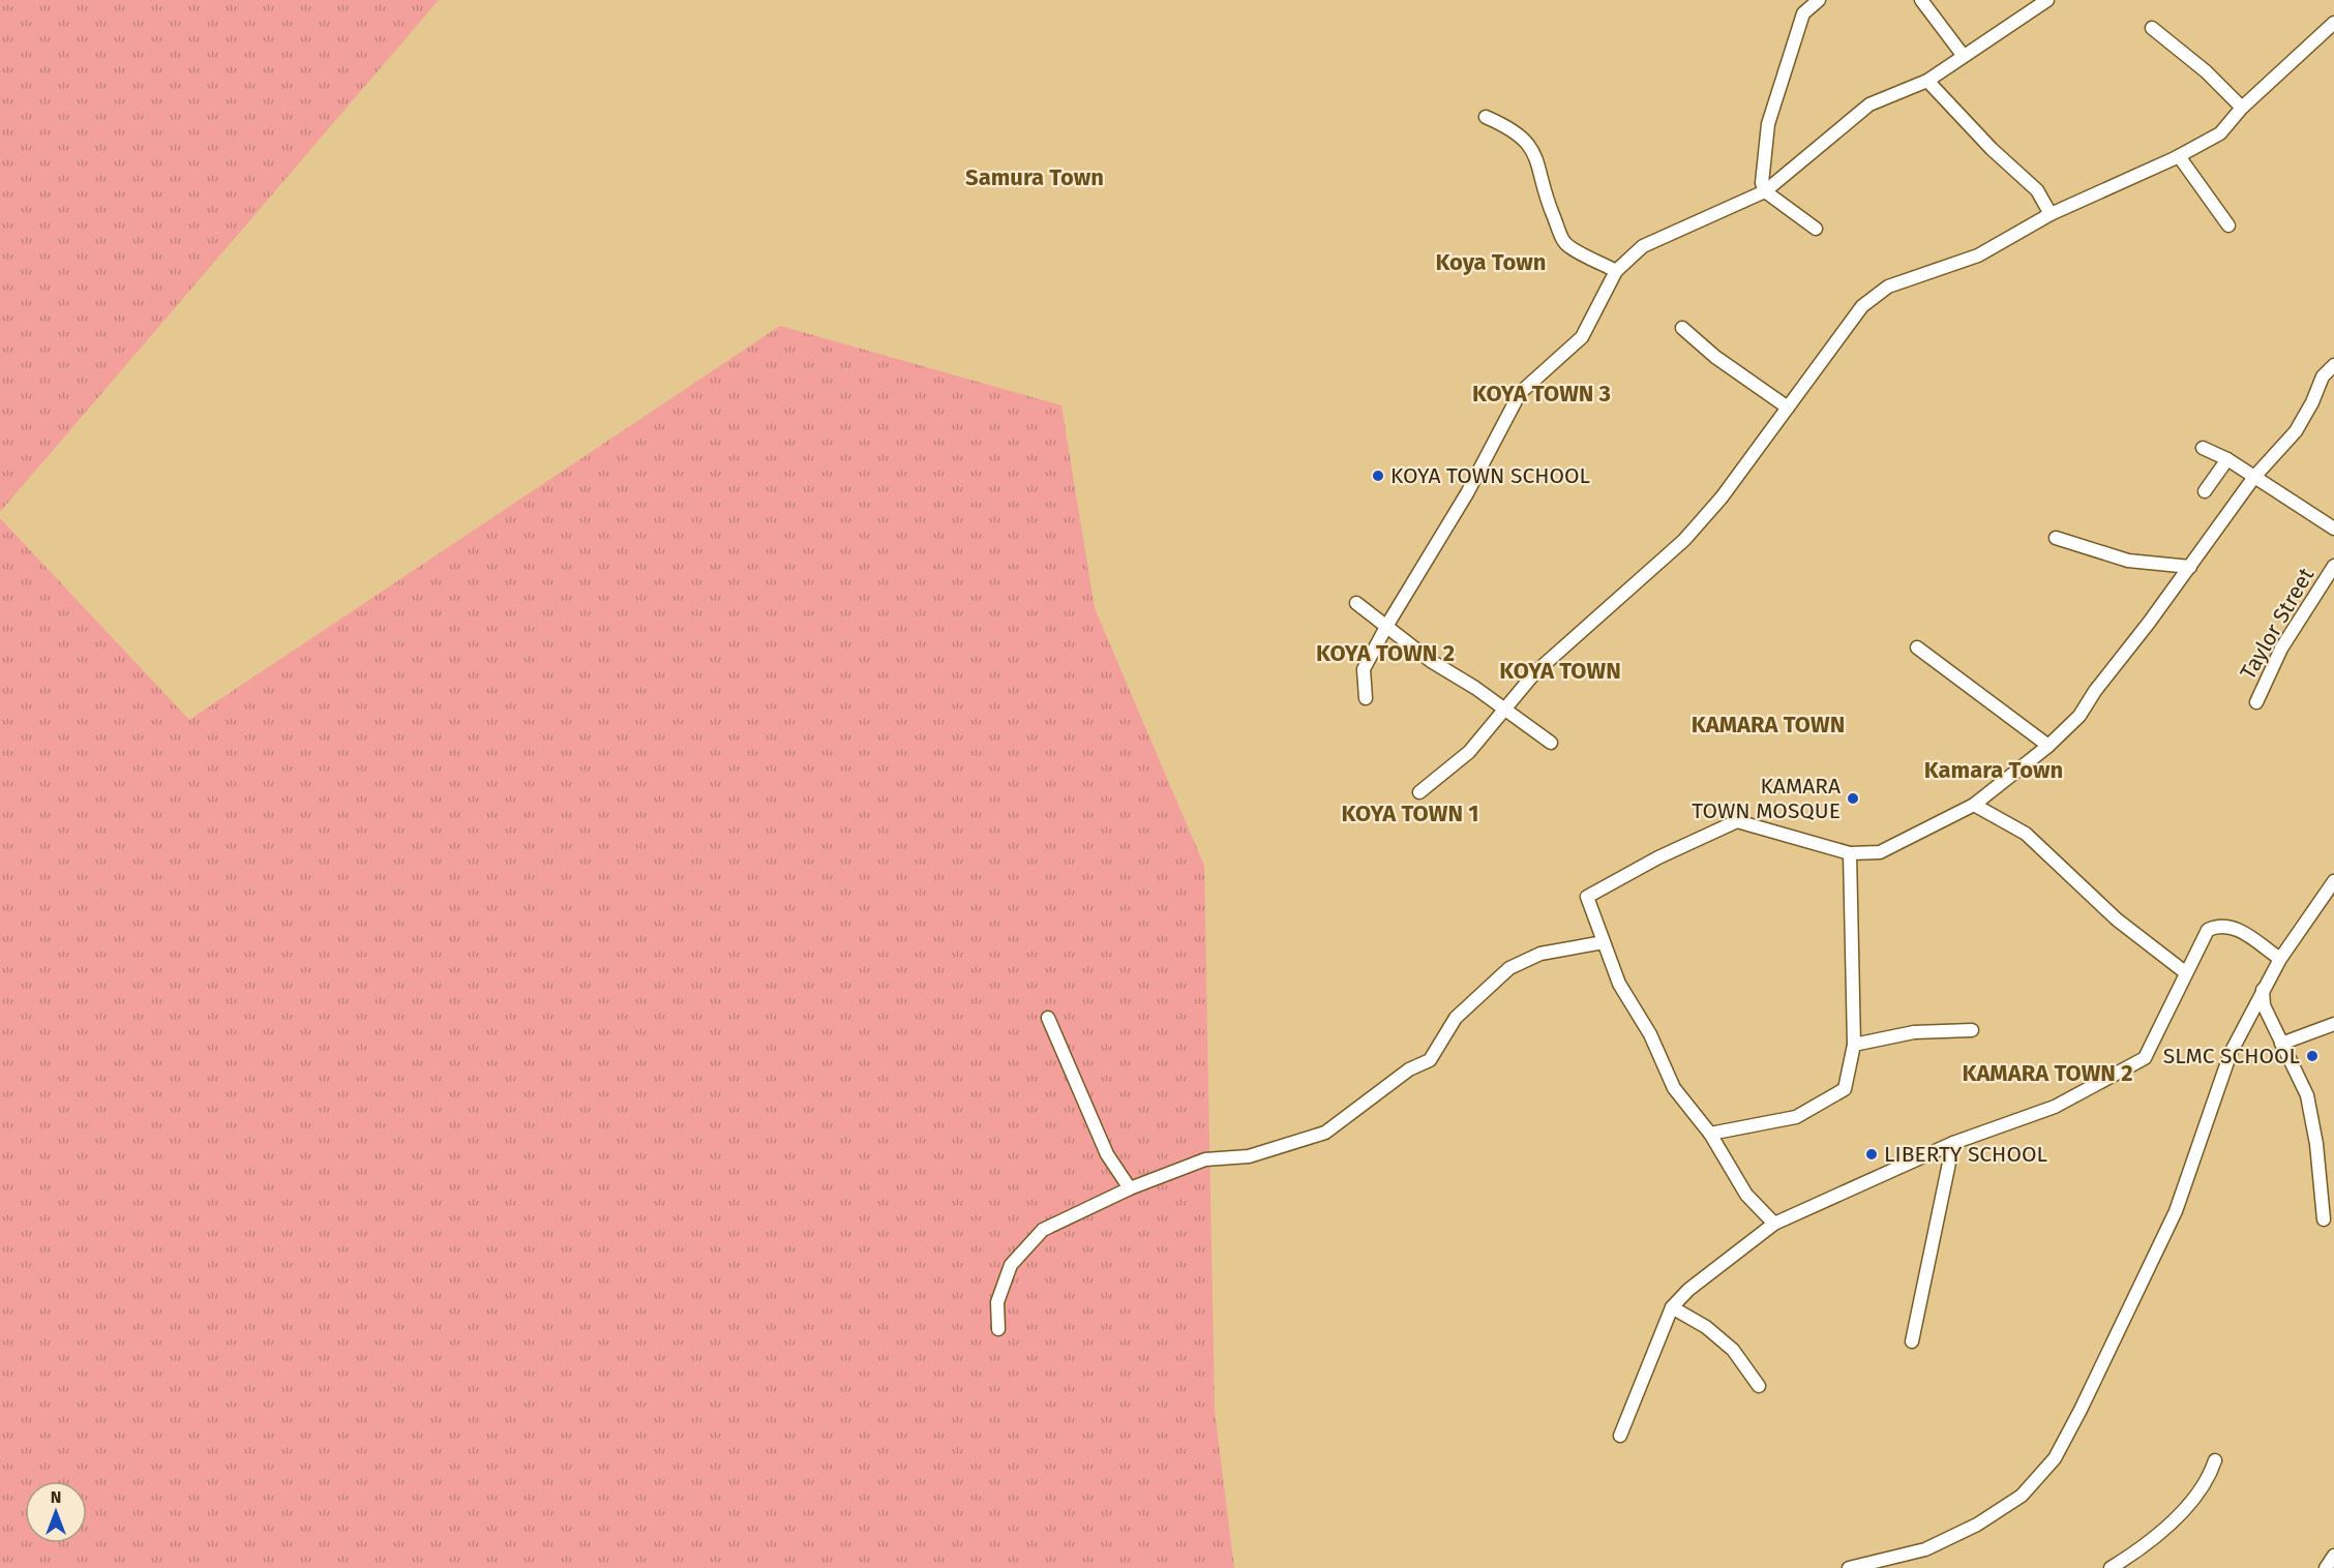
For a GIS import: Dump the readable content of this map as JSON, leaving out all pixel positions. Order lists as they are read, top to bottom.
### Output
{
  "streets": {
    "street": ["Taylor Street"]
  },
  "districts": [
    "Samura Town",
    "Koya Town",
    "KOYA TOWN 3",
    "KOYA TOWN 2",
    "KOYA TOWN",
    "KAMARA TOWN",
    "Kamara Town",
    "KOYA TOWN 1",
    "KAMARA TOWN 2"
  ],
  "places": [
    "KOYA TOWN SCHOOL",
    "KAMARA TOWN MOSQUE",
    "SLMC SCHOOL",
    "LIBERTY SCHOOL"
  ],
  "north": "top"
}
